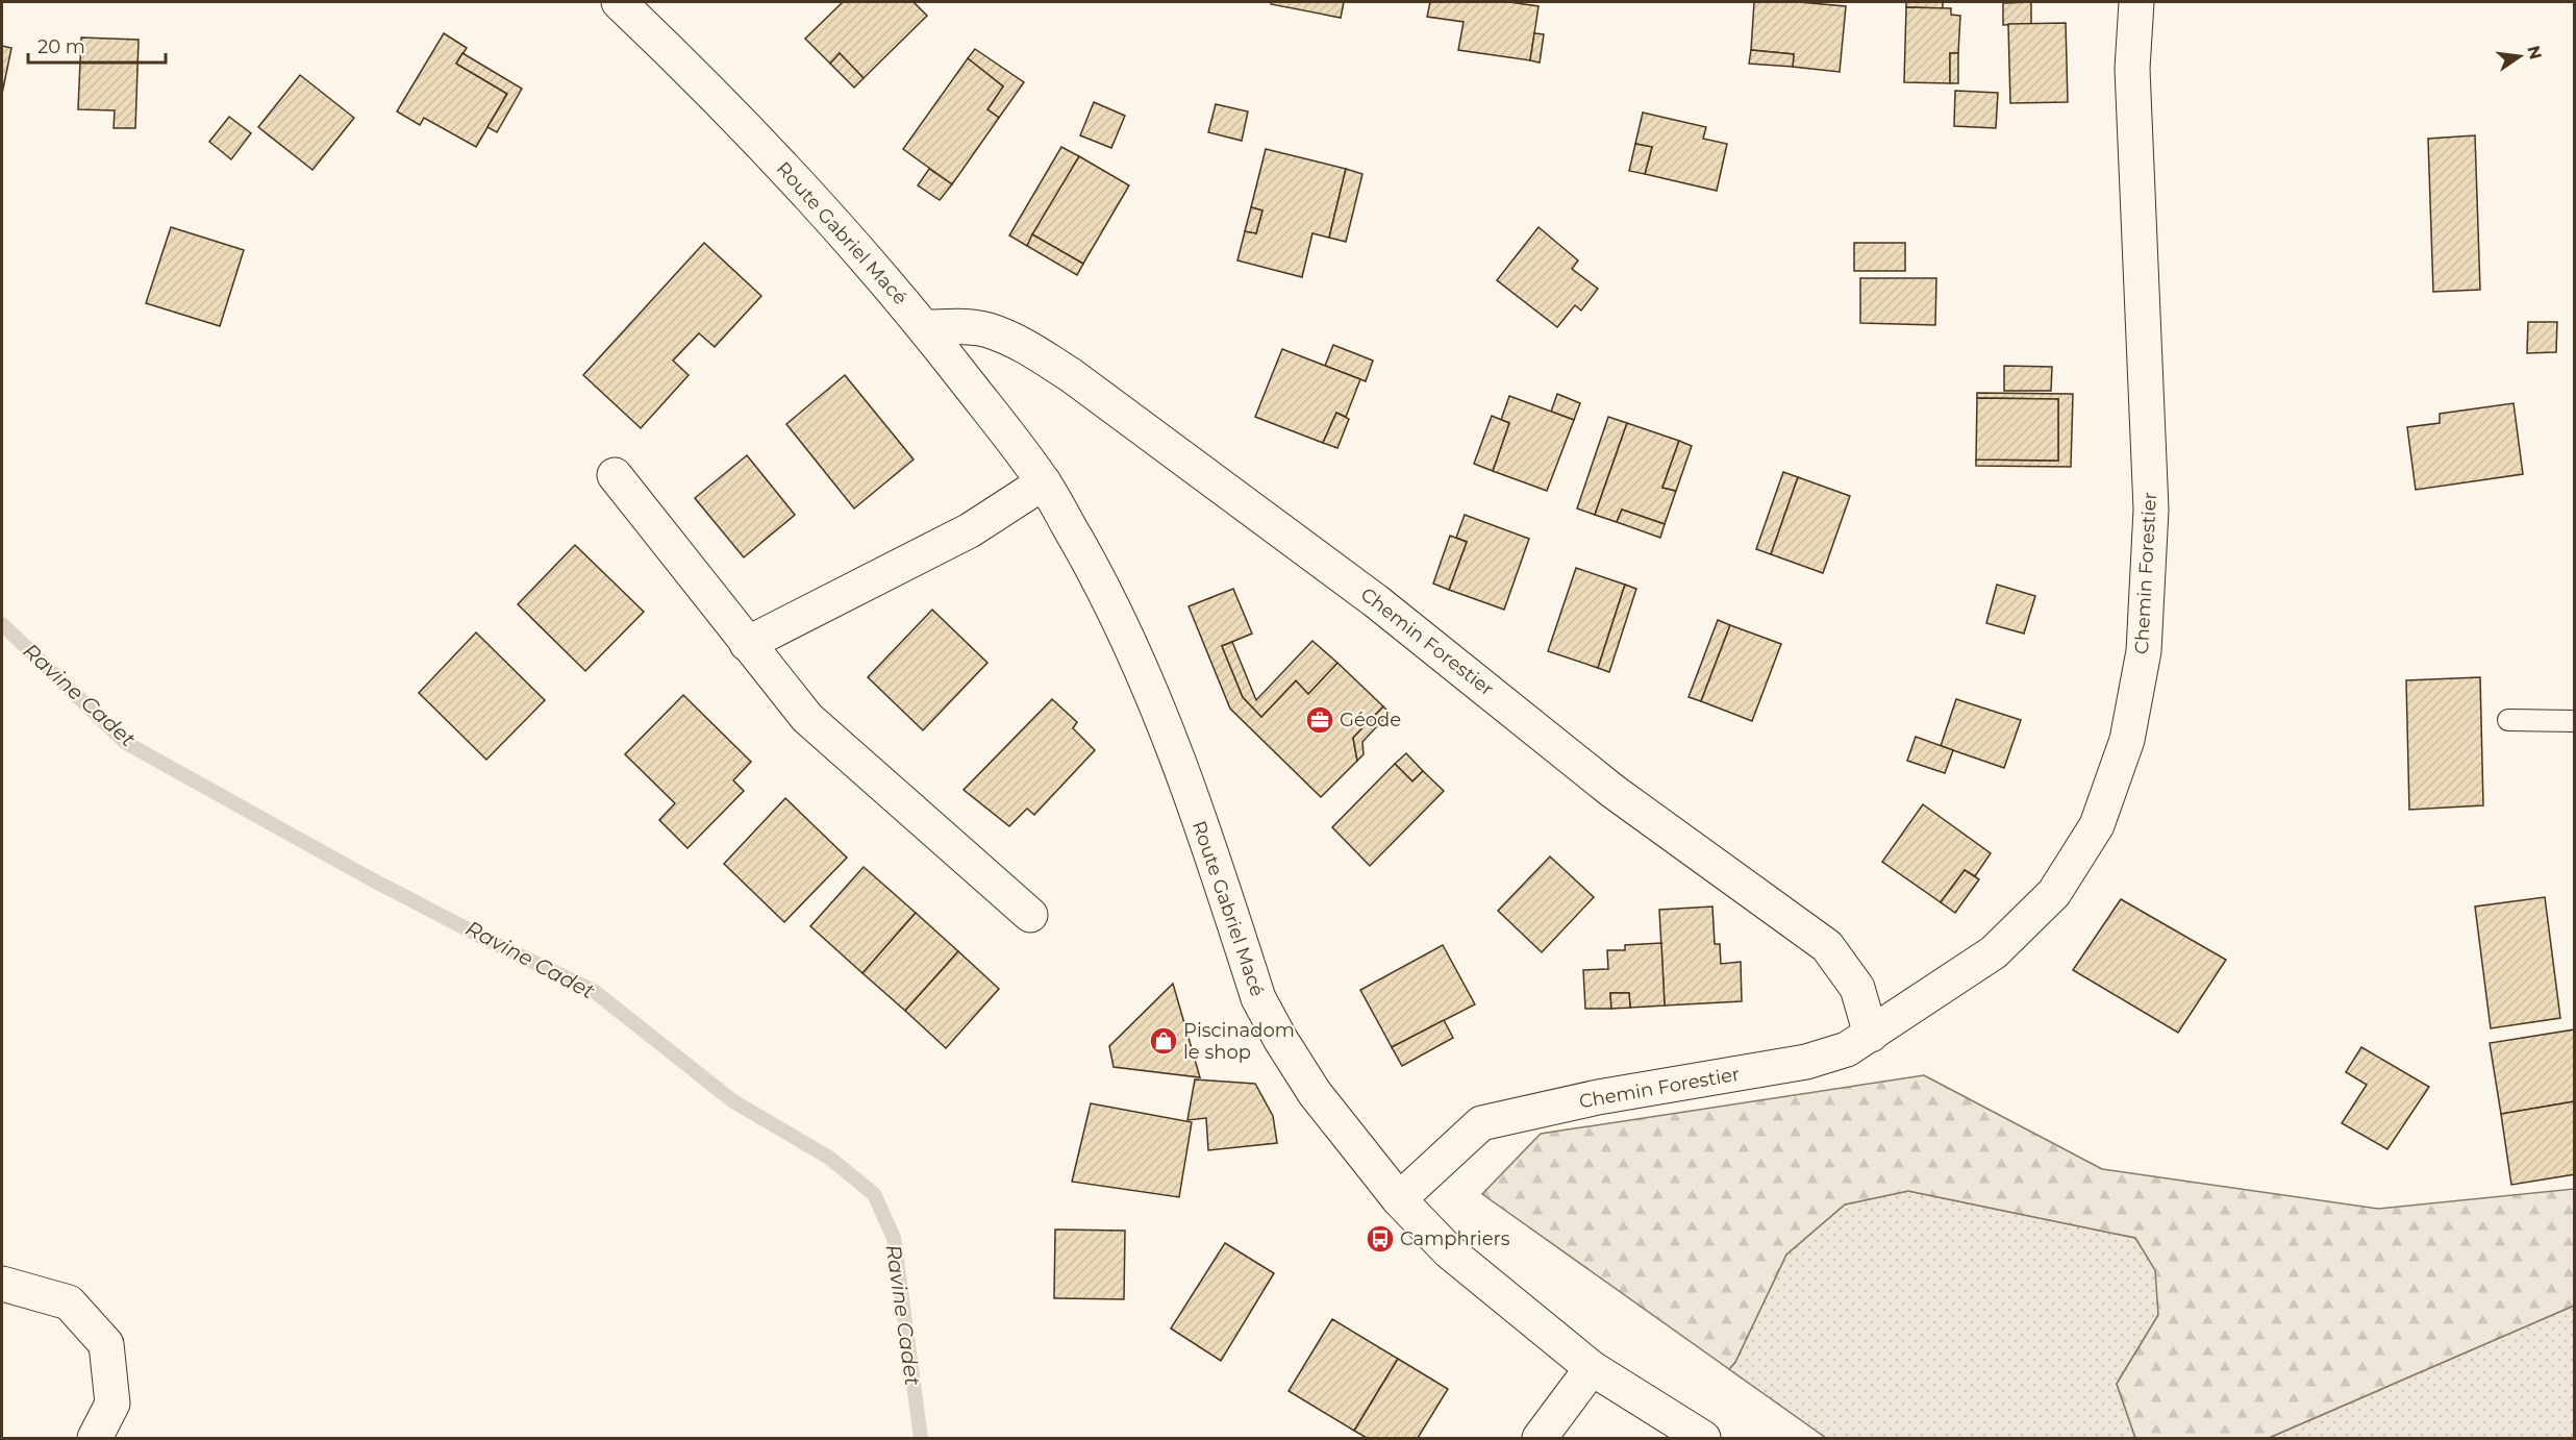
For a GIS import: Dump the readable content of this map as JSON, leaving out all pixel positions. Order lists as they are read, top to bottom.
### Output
{
  "streets": {
    "street": ["Route Gabriel Macé", "Chemin Forestier"]
  },
  "crossings": [
    ["Route Gabriel Macé", "Chemin Forestier"]
  ],
  "water": ["Ravine Cadet"],
  "places": {
    "office": ["Géode"],
    "shop": ["Piscinadom le shop"],
    "bus stop": ["Camphriers"]
  },
  "scale_bar": "20 m",
  "north": "right"
}
